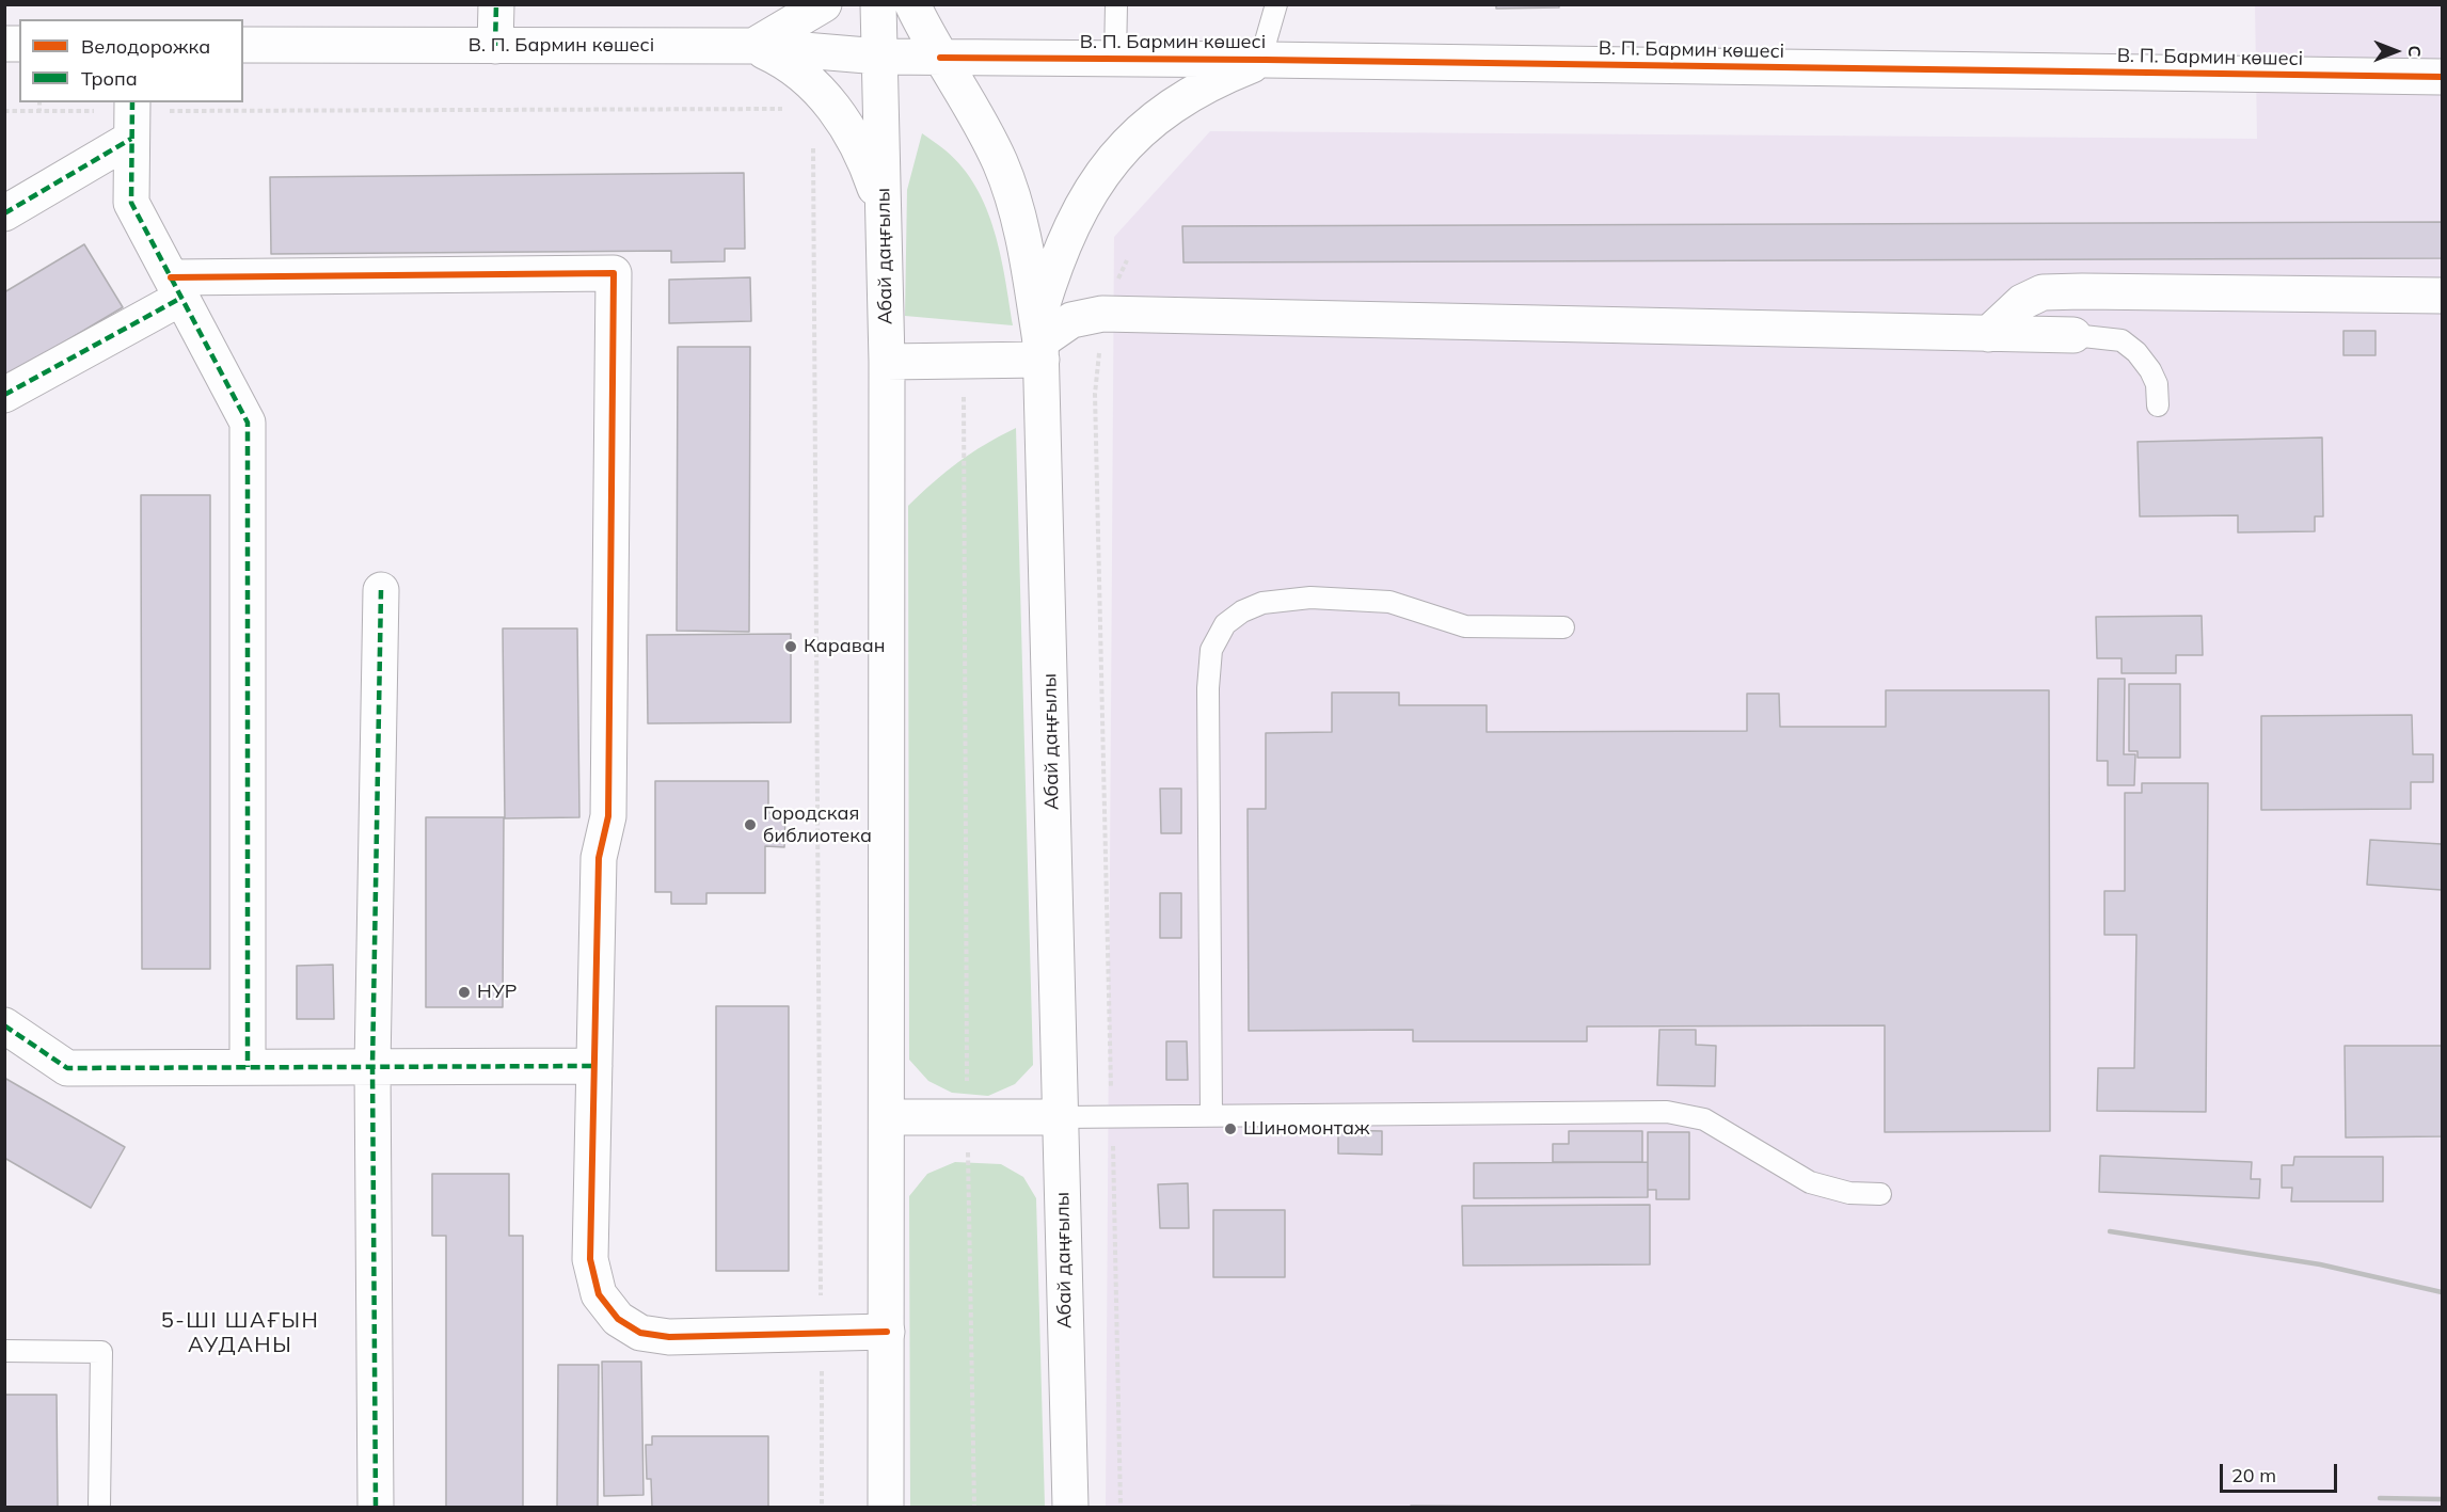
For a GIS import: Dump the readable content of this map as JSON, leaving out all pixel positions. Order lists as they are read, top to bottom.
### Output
{
  "streets": {
    "street": ["В. П. Бармин көшесі", "Абай даңғылы"]
  },
  "crossings": [
    ["В. П. Бармин көшесі", "Абай даңғылы"]
  ],
  "districts": ["5-ШІ ШАҒЫН АУДАНЫ"],
  "places": [
    "Караван",
    "Городская библиотека",
    "НУР",
    "Шиномонтаж"
  ],
  "legend": ["Велодорожка", "Тропа"],
  "scale_bar": "20 m",
  "north": "right"
}
